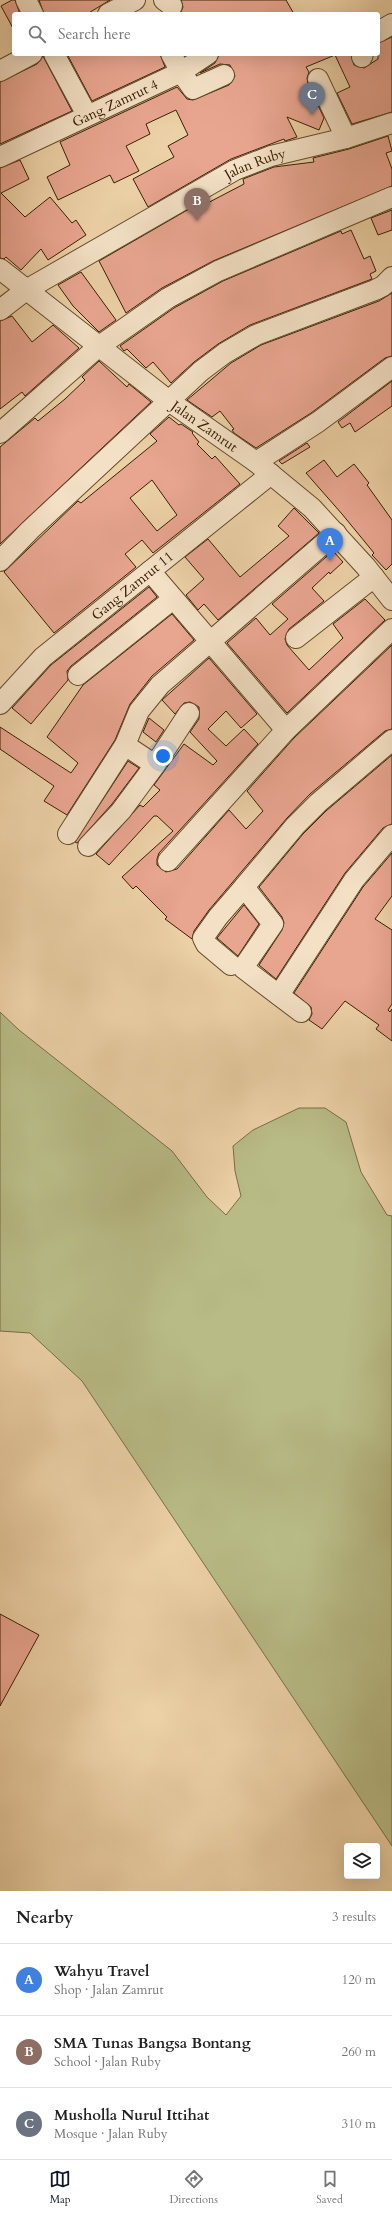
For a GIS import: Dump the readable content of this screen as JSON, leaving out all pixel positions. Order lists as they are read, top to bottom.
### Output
{
  "streets": {
    "street": [
      "Gang Zamrut 4",
      "Jalan Ruby",
      "Jalan Zamrut",
      "Gang Zamrut 11"
    ]
  },
  "crossings": [
    ["Jalan Ruby", "Jalan Zamrut"],
    ["Jalan Zamrut", "Gang Zamrut 11"]
  ],
  "page": {
    "search": "Search here",
    "pins": ["C", "B", "A"],
    "heading": ["Nearby", "3 results"],
    "list": [
      {
        "mark": "A",
        "name": "Wahyu Travel",
        "note": "Shop · Jalan Zamrut",
        "value": "120 m"
      },
      {
        "mark": "B",
        "name": "SMA Tunas Bangsa Bontang",
        "note": "School · Jalan Ruby",
        "value": "260 m"
      },
      {
        "mark": "C",
        "name": "Musholla Nurul Ittihat",
        "note": "Mosque · Jalan Ruby",
        "value": "310 m"
      }
    ],
    "nav": ["Map", "Directions", "Saved"]
  }
}
